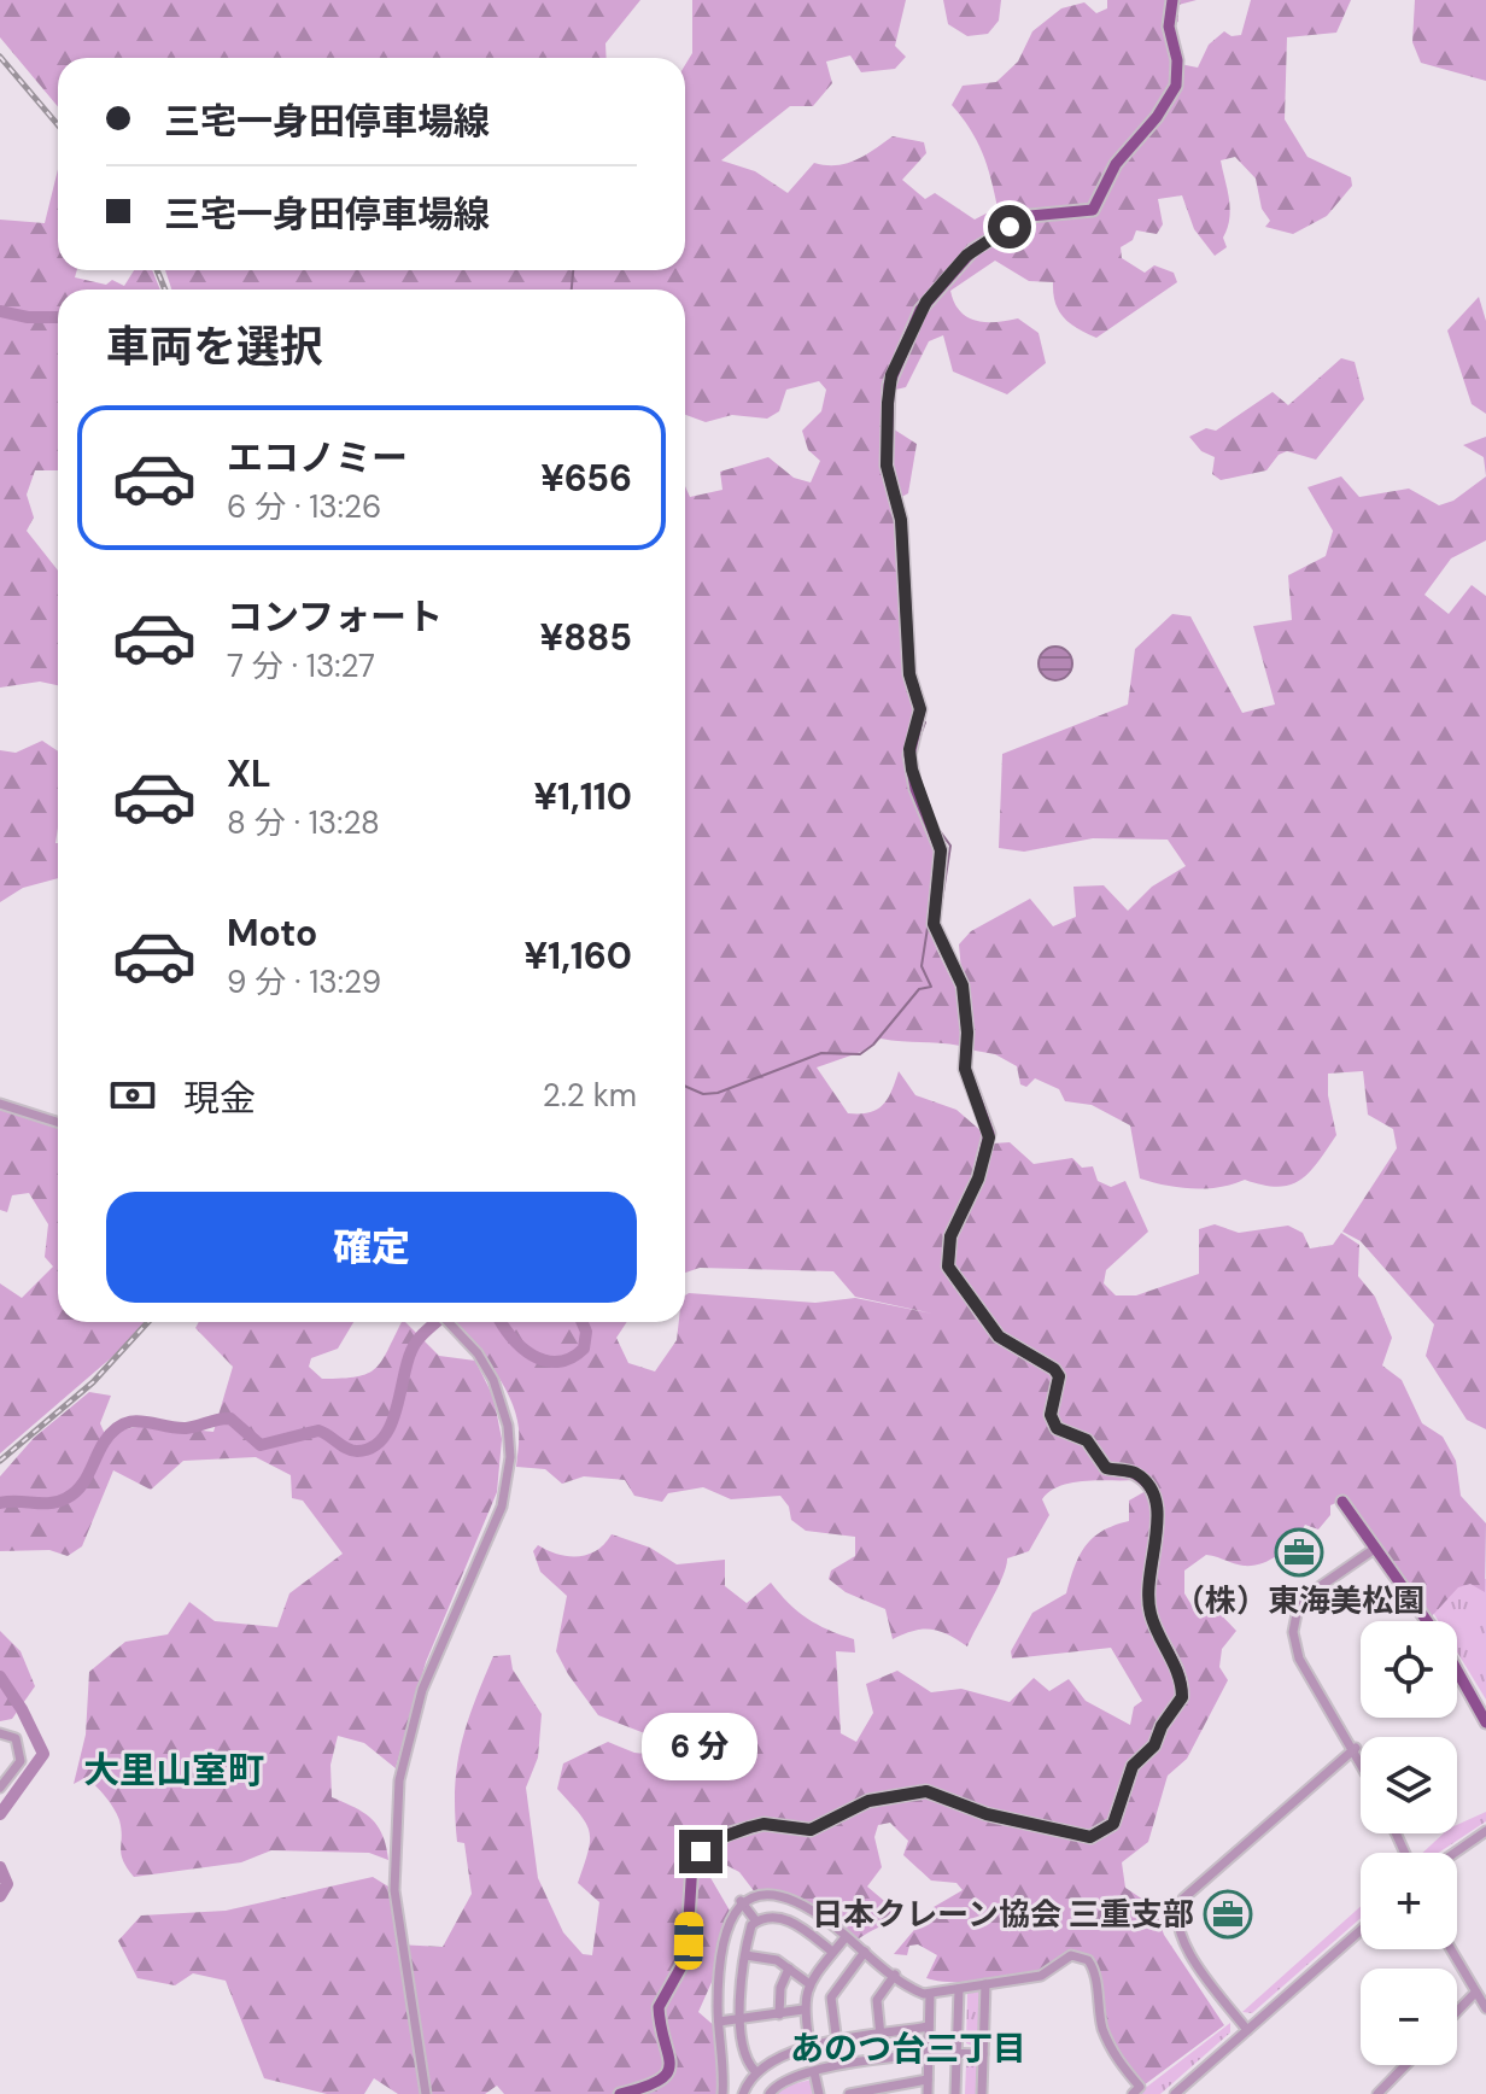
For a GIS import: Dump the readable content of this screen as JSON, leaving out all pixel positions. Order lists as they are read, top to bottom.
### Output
{
  "districts": ["大里山室町", "あのつ台三丁目"],
  "places": {
    "office": ["（株）東海美松園", "日本クレーン協会 三重支部"]
  },
  "page": {
    "banner": ["三宅一身田停車場線", "三宅一身田停車場線"],
    "heading": "車両を選択",
    "list": [
      {
        "name": "エコノミー",
        "note": "6 分 · 13:26",
        "value": "¥656"
      },
      {
        "name": "コンフォート",
        "note": "7 分 · 13:27",
        "value": "¥885"
      },
      {
        "name": "XL",
        "note": "8 分 · 13:28",
        "value": "¥1,110"
      },
      {
        "name": "Moto",
        "note": "9 分 · 13:29",
        "value": "¥1,160"
      }
    ],
    "pay": ["現金", "2.2 km"],
    "buttons": "確定",
    "map_buttons": ["+", "−"],
    "bubble": "6 分"
  }
}
